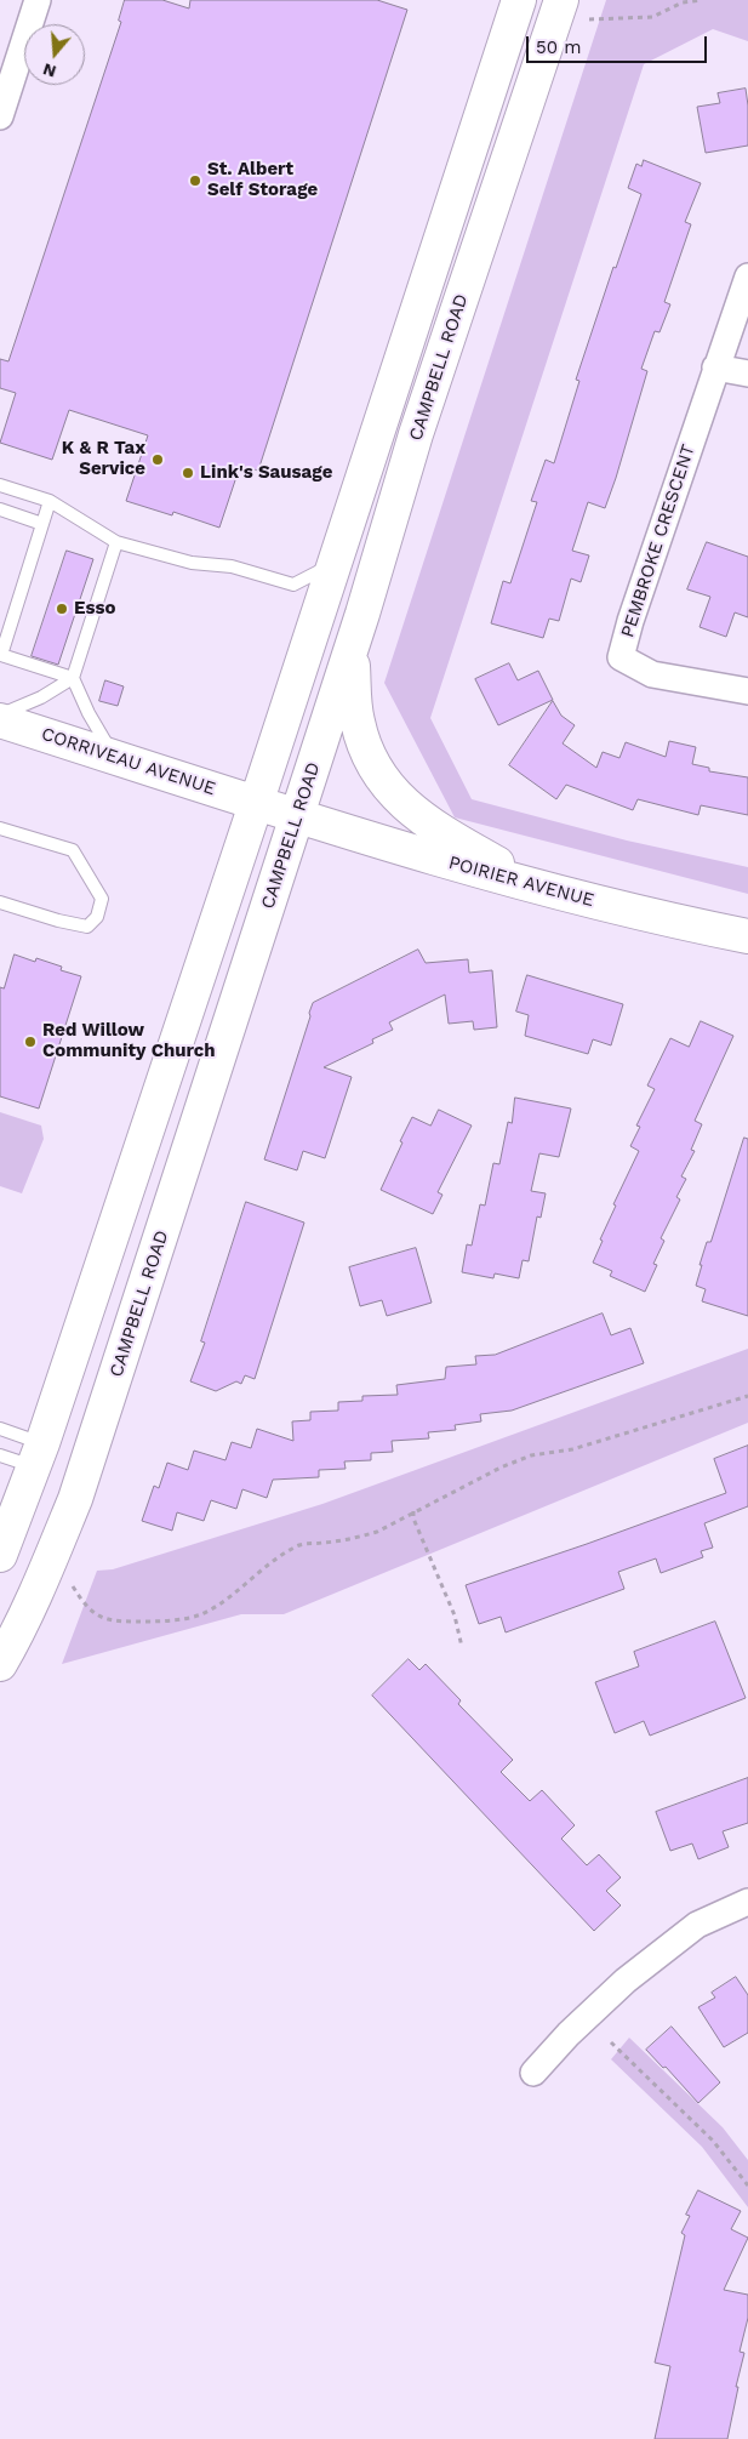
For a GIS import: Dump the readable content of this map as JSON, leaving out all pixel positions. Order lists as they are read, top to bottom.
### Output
{
  "streets": {
    "main road": ["CAMPBELL ROAD", "CORRIVEAU AVENUE", "POIRIER AVENUE"],
    "street": ["PEMBROKE CRESCENT"]
  },
  "crossings": [
    ["CAMPBELL ROAD", "CORRIVEAU AVENUE"],
    ["CAMPBELL ROAD", "POIRIER AVENUE"],
    ["CORRIVEAU AVENUE", "POIRIER AVENUE"]
  ],
  "places": [
    "St. Albert Self Storage",
    "K & R Tax Service",
    "Link's Sausage",
    "Esso",
    "Red Willow Community Church"
  ],
  "scale_bar": "50 m",
  "north": "bottom"
}
